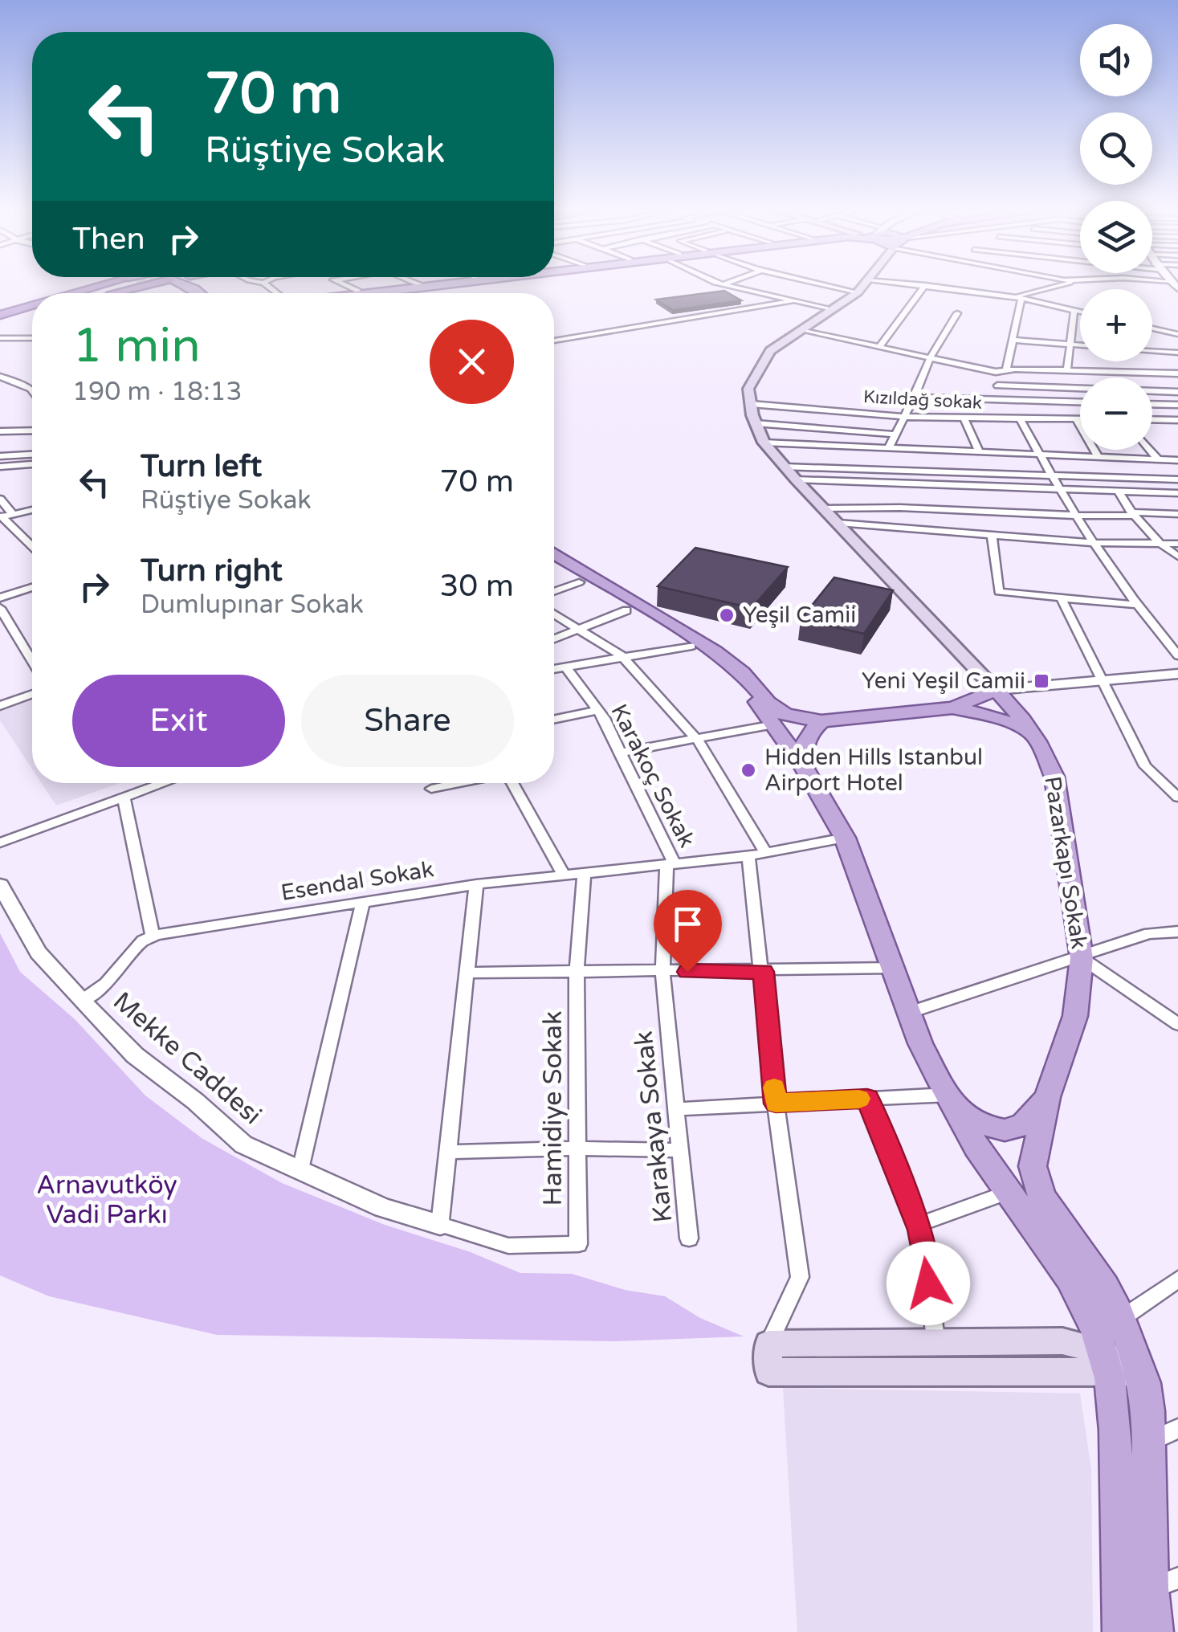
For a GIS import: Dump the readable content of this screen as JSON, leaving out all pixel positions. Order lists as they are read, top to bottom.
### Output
{
  "streets": {
    "main road": ["Pazarkapı Sokak"],
    "street": [
      "Kızıldağ sokak",
      "Karakoç Sokak",
      "Esendal Sokak",
      "Mekke Caddesi",
      "Hamidiye Sokak",
      "Karakaya Sokak"
    ]
  },
  "crossings": [
    ["Karakoç Sokak", "Esendal Sokak"],
    ["Karakoç Sokak", "Karakaya Sokak"],
    ["Esendal Sokak", "Hamidiye Sokak"],
    ["Esendal Sokak", "Karakaya Sokak"],
    ["Mekke Caddesi", "Hamidiye Sokak"]
  ],
  "parks": ["Arnavutköy Vadi Parkı"],
  "places": {
    "other": ["Yeşil Camii", "Hidden Hills Istanbul Airport Hotel"],
    "transit": ["Yeni Yeşil Camii"]
  },
  "page": {
    "map_buttons": ["+", "−"],
    "turn": ["70 m", "Rüştiye Sokak"],
    "then": "Then",
    "heading": ["1 min", "190 m · 18:13"],
    "list": [
      {
        "name": "Turn left",
        "note": "Rüştiye Sokak",
        "value": "70 m"
      },
      {
        "name": "Turn right",
        "note": "Dumlupınar Sokak",
        "value": "30 m"
      }
    ],
    "buttons": ["Exit", "Share"]
  }
}
